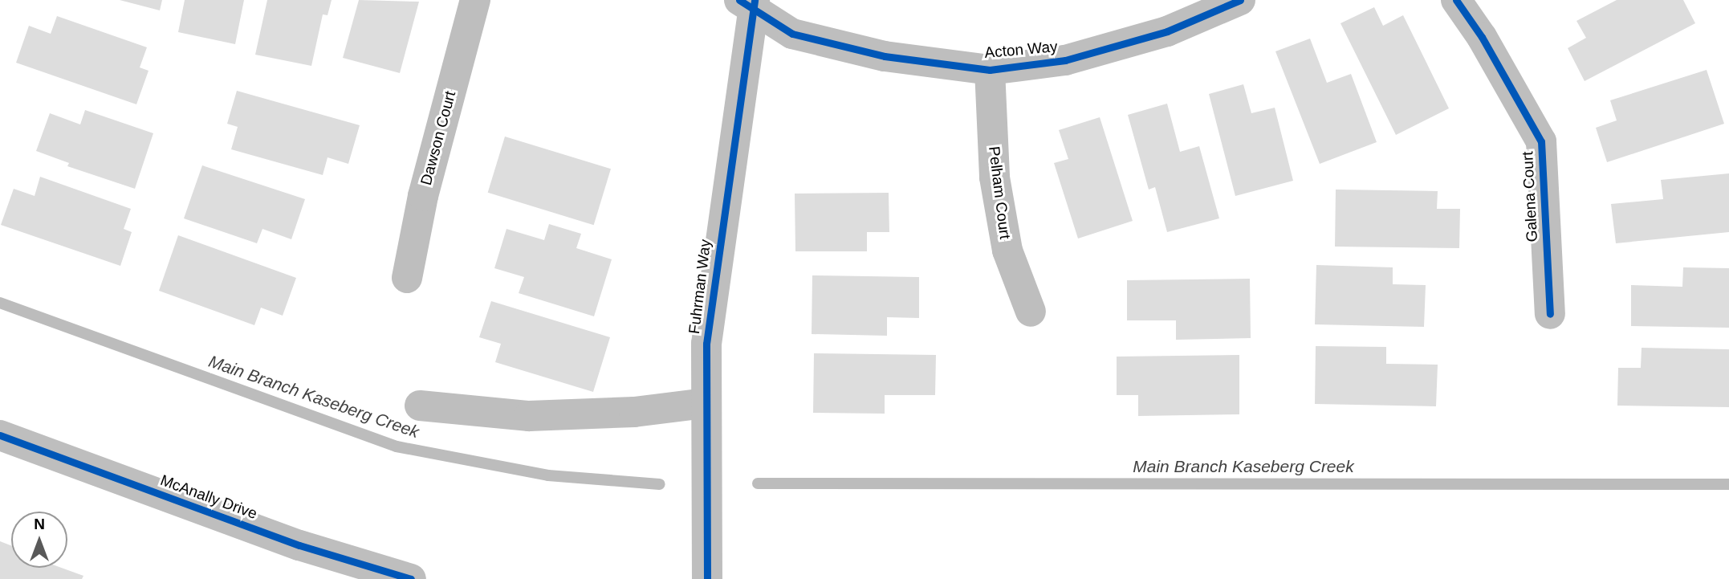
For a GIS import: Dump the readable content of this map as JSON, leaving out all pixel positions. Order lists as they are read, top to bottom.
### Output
{
  "streets": {
    "street": [
      "Acton Way",
      "Dawson Court",
      "Pelham Court",
      "Galena Court",
      "Fuhrman Way",
      "McAnally Drive"
    ]
  },
  "crossings": [
    ["Acton Way", "Pelham Court"],
    ["Acton Way", "Fuhrman Way"]
  ],
  "water": ["Main Branch Kaseberg Creek"],
  "north": "top"
}
